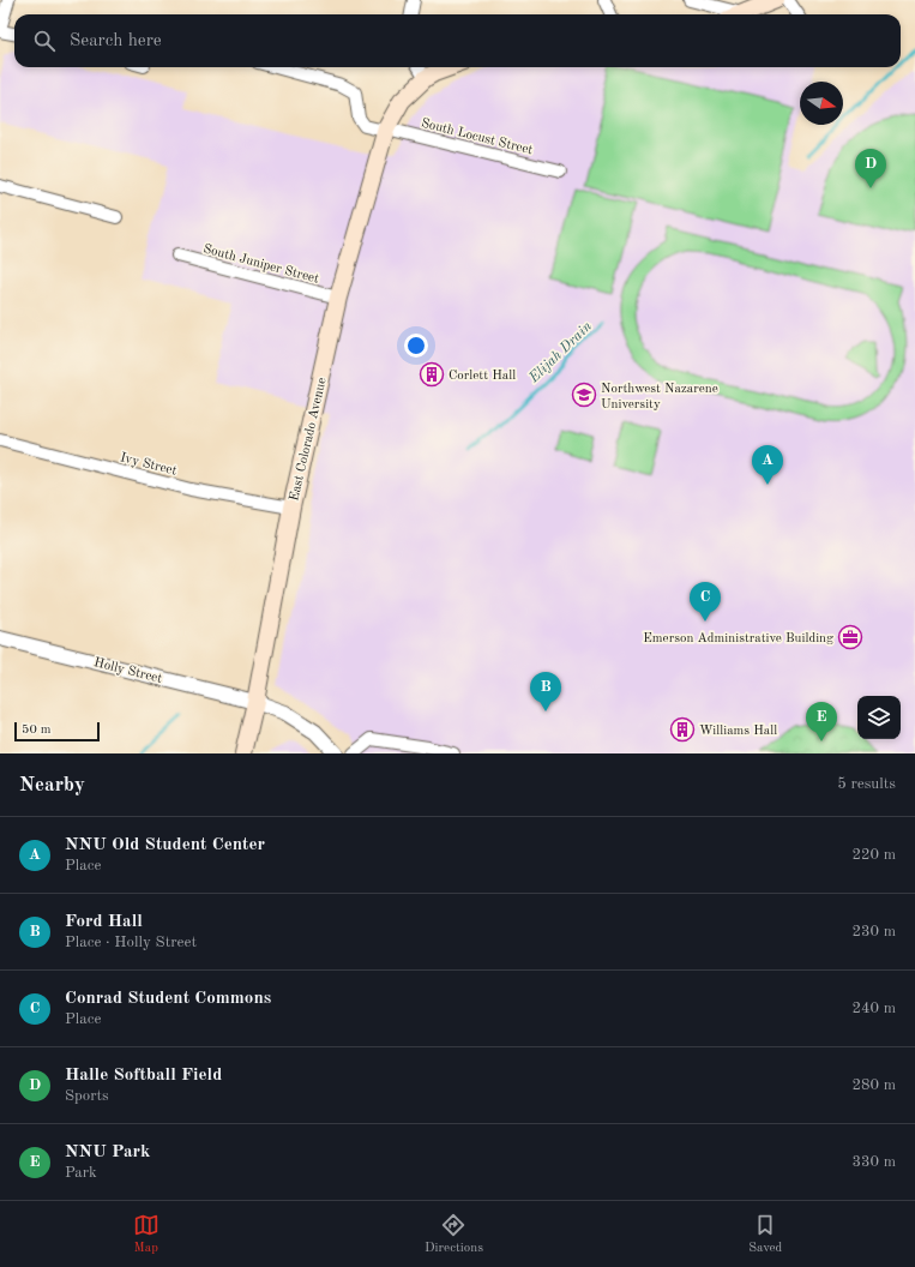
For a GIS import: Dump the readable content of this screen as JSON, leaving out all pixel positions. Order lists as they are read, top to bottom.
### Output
{
  "streets": {
    "main road": ["East Colorado Avenue"],
    "street": [
      "South Locust Street",
      "South Juniper Street",
      "Ivy Street",
      "Holly Street"
    ]
  },
  "crossings": [
    ["South Locust Street", "East Colorado Avenue"],
    ["South Juniper Street", "East Colorado Avenue"],
    ["East Colorado Avenue", "Ivy Street"],
    ["East Colorado Avenue", "Holly Street"]
  ],
  "water": ["Elijah Drain"],
  "places": {
    "building": ["Corlett Hall", "Williams Hall"],
    "school or university": ["Northwest Nazarene University"],
    "office": ["Emerson Administrative Building"]
  },
  "scale_bar": "50 m",
  "north": "right",
  "page": {
    "search": "Search here",
    "pins": [
      "D",
      "A",
      "C",
      "B",
      "E"
    ],
    "scale": "50 m",
    "heading": ["Nearby", "5 results"],
    "list": [
      {
        "mark": "A",
        "name": "NNU Old Student Center",
        "note": "Place",
        "value": "220 m"
      },
      {
        "mark": "B",
        "name": "Ford Hall",
        "note": "Place · Holly Street",
        "value": "230 m"
      },
      {
        "mark": "C",
        "name": "Conrad Student Commons",
        "note": "Place",
        "value": "240 m"
      },
      {
        "mark": "D",
        "name": "Halle Softball Field",
        "note": "Sports",
        "value": "280 m"
      },
      {
        "mark": "E",
        "name": "NNU Park",
        "note": "Park",
        "value": "330 m"
      }
    ],
    "nav": ["Map", "Directions", "Saved"]
  }
}
